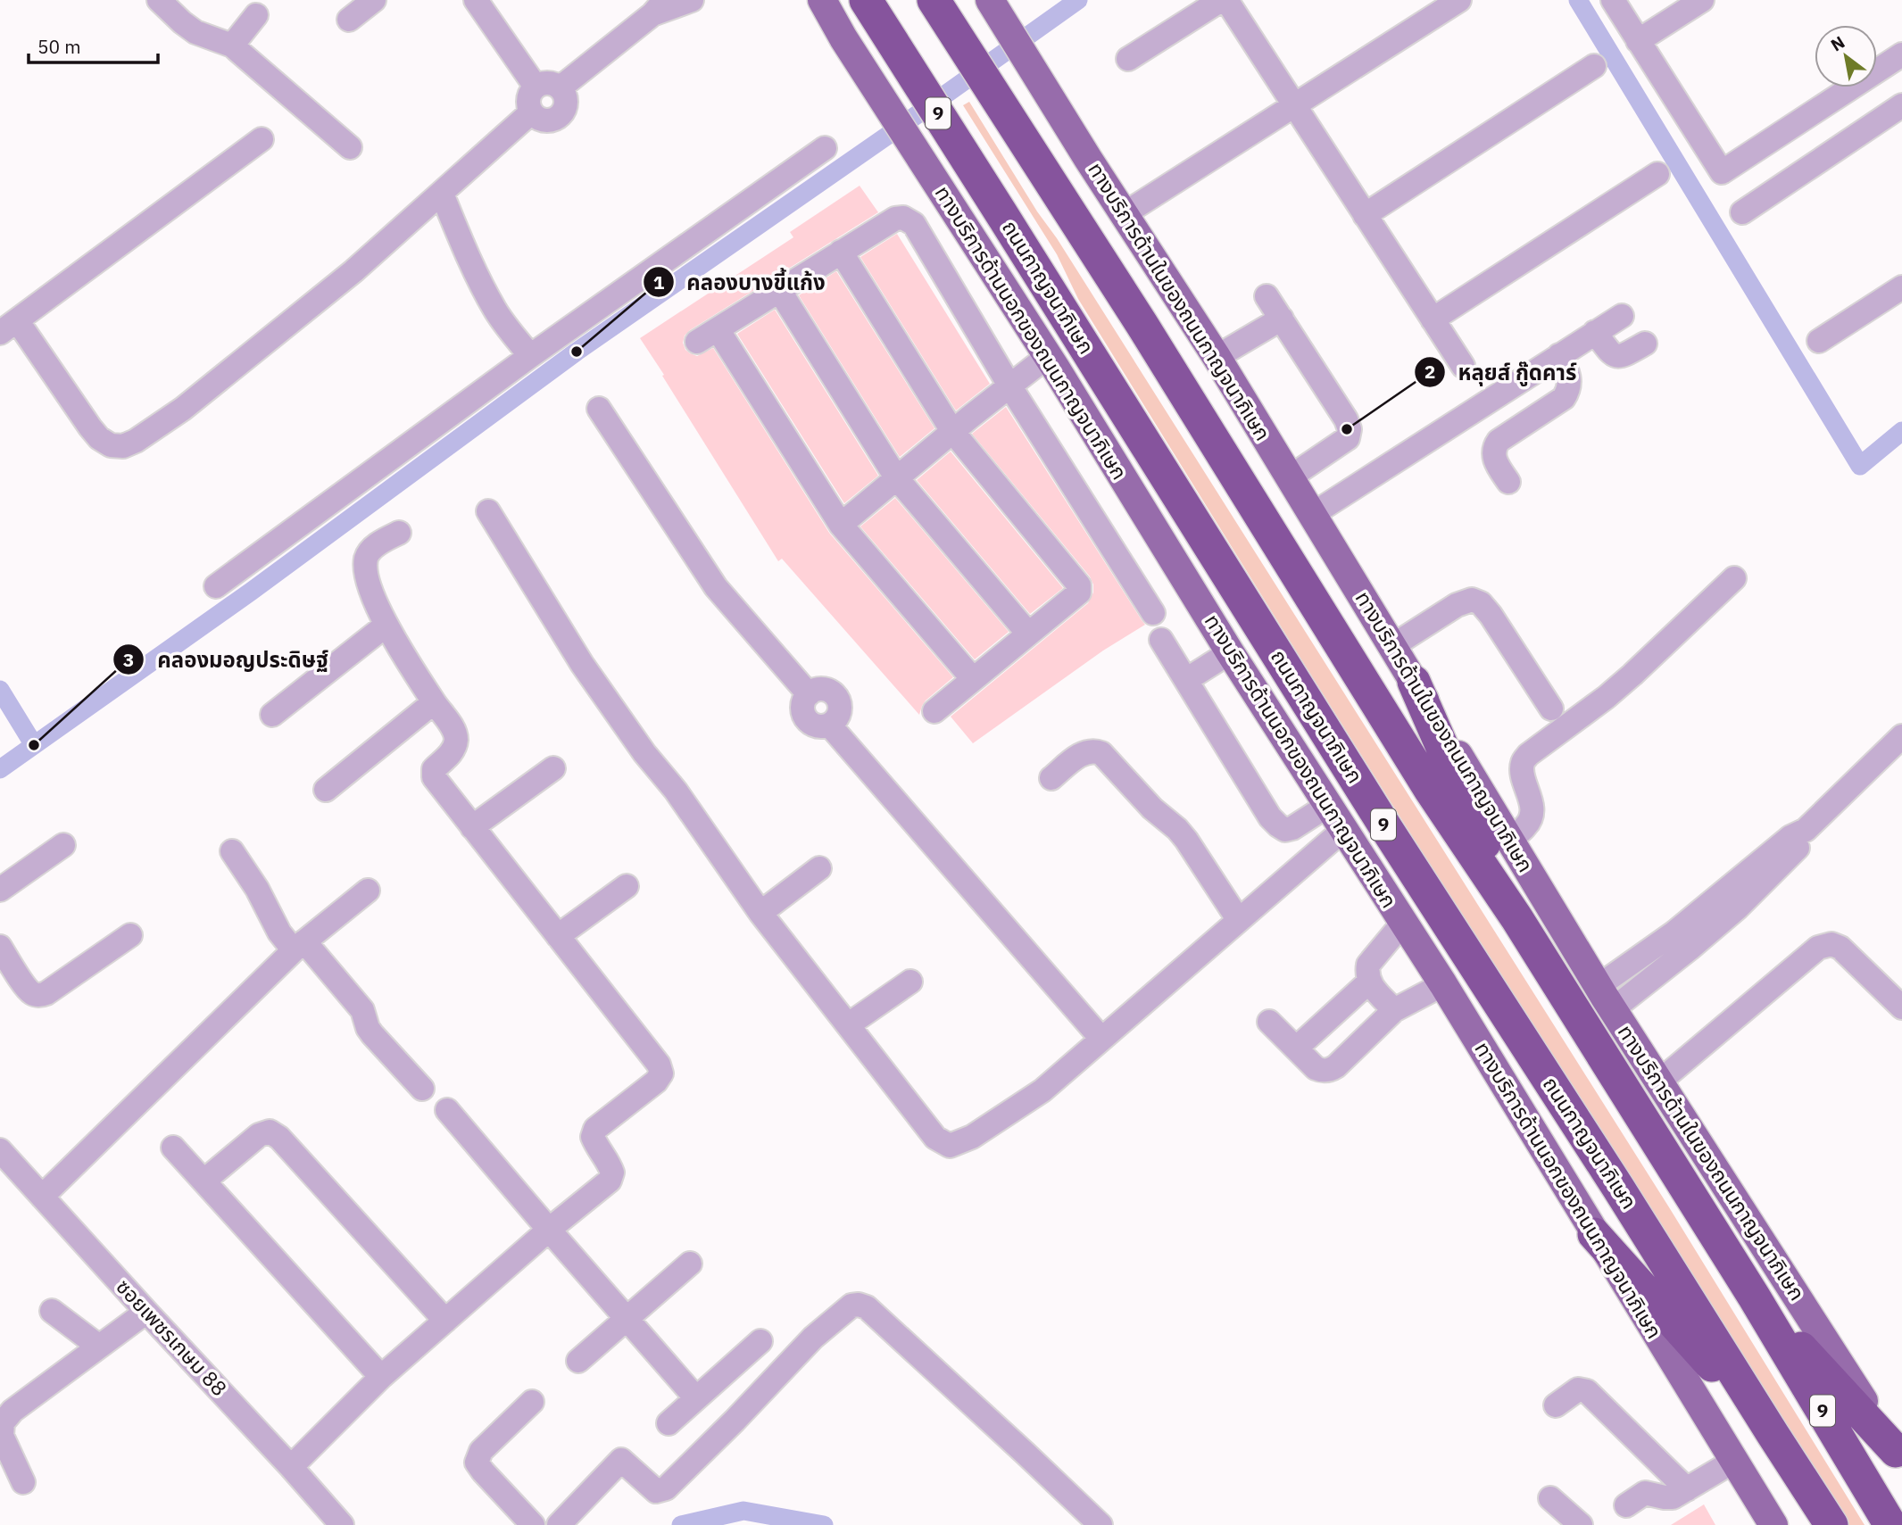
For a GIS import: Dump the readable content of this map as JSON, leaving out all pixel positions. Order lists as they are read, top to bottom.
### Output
{
  "streets": {
    "highway": ["9", "ถนนกาญจนาภิเษก"],
    "main road": ["ทางบริการด้านในของถนนกาญจนาภิเษก", "ทางบริการด้านนอกของถนนกาญจนาภิเษก"],
    "street": ["ซอยเพชรเกษม 88"]
  },
  "places": ["คลองบางขี้แก้ง", "หลุยส์ กู๊ดคาร์", "คลองมอญประดิษฐ์"],
  "scale_bar": "50 m",
  "north": "top left"
}
